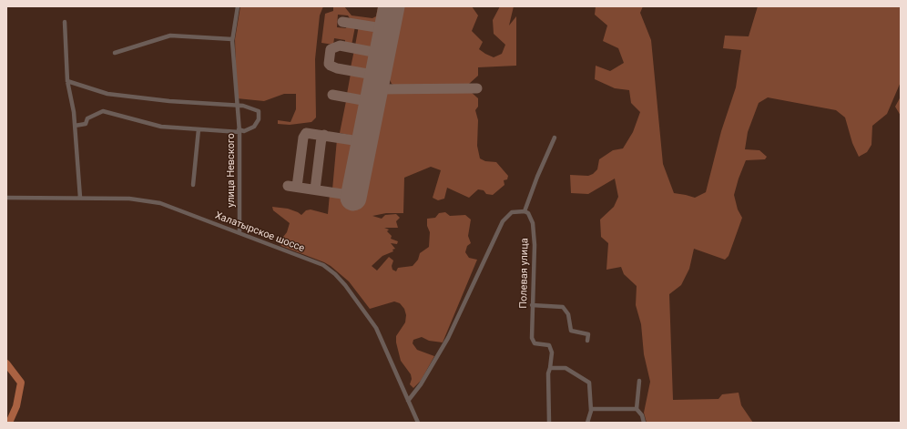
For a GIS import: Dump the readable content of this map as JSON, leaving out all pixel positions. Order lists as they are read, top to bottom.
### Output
{
  "streets": {
    "street": ["улица Невского", "Халатырское шоссе", "Полевая улица"]
  },
  "crossings": [
    ["улица Невского", "Халатырское шоссе"]
  ]
}
